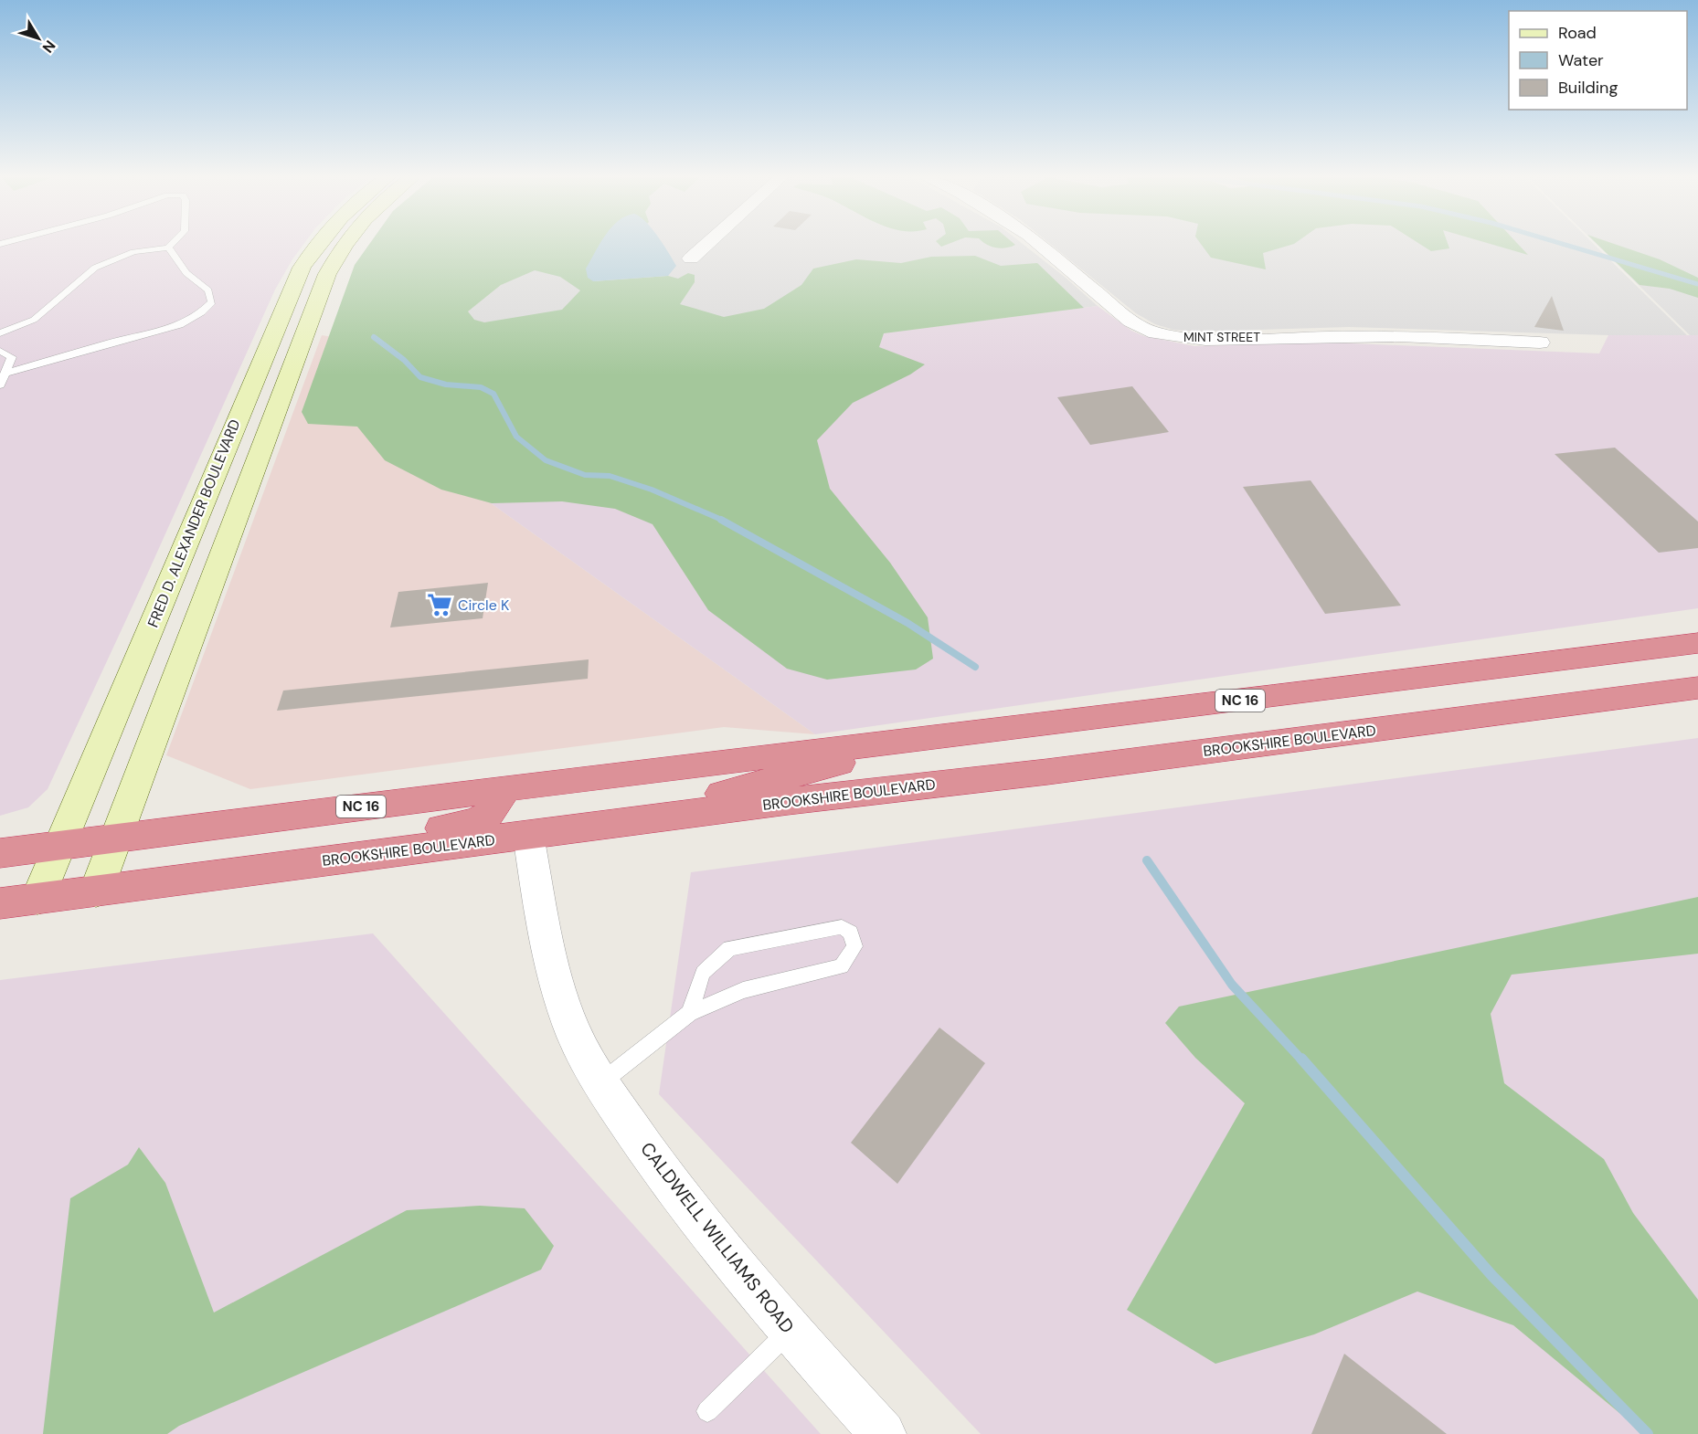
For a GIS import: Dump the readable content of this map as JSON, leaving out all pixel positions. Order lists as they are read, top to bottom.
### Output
{
  "streets": {
    "highway": ["NC 16", "BROOKSHIRE BOULEVARD"],
    "main road": ["FRED D. ALEXANDER BOULEVARD"],
    "street": ["MINT STREET", "CALDWELL WILLIAMS ROAD"]
  },
  "crossings": [
    ["FRED D. ALEXANDER BOULEVARD", "NC 16"],
    ["FRED D. ALEXANDER BOULEVARD", "BROOKSHIRE BOULEVARD"],
    ["BROOKSHIRE BOULEVARD", "CALDWELL WILLIAMS ROAD"]
  ],
  "places": {
    "supermarket": ["Circle K"]
  },
  "legend": ["Road", "Water", "Building"],
  "north": "bottom right"
}
